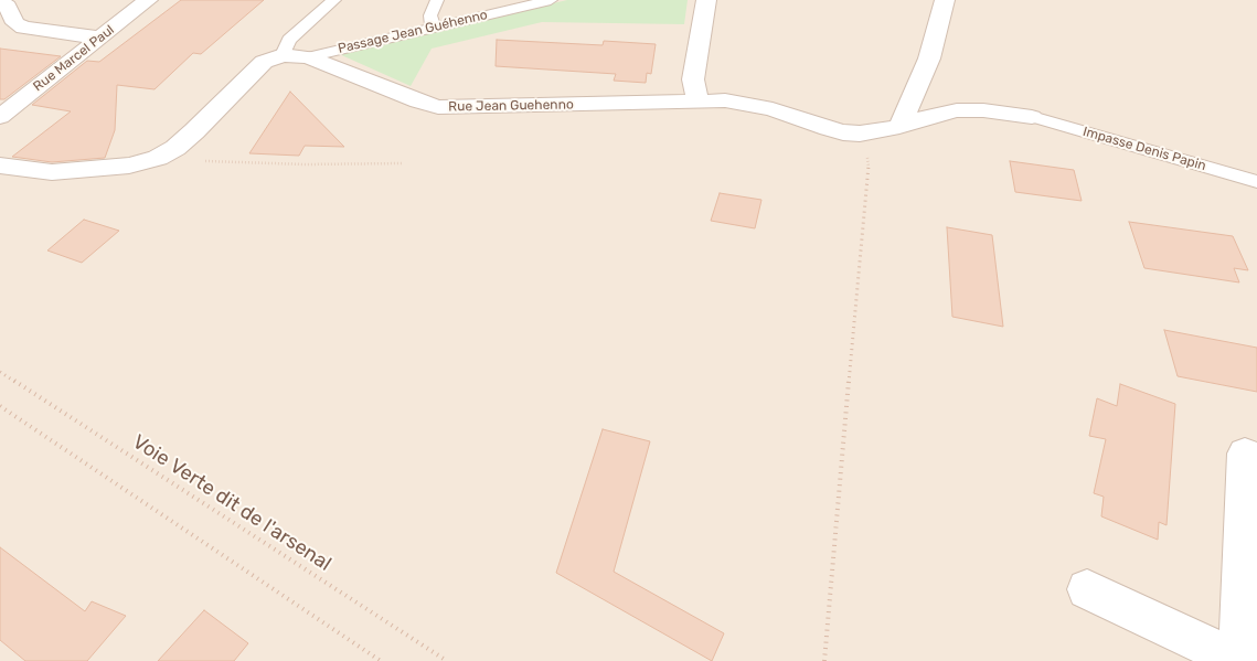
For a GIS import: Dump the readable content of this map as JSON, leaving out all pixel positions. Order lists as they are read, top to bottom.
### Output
{
  "streets": {
    "street": ["Rue Marcel Paul", "Rue Jean Guehenno"],
    "lane": ["Passage Jean Guéhenno", "Impasse Denis Papin"],
    "path": ["Voie Verte dit de l'arsenal"]
  },
  "crossings": [
    ["Passage Jean Guéhenno", "Rue Jean Guehenno"],
    ["Rue Jean Guehenno", "Impasse Denis Papin"]
  ]
}
